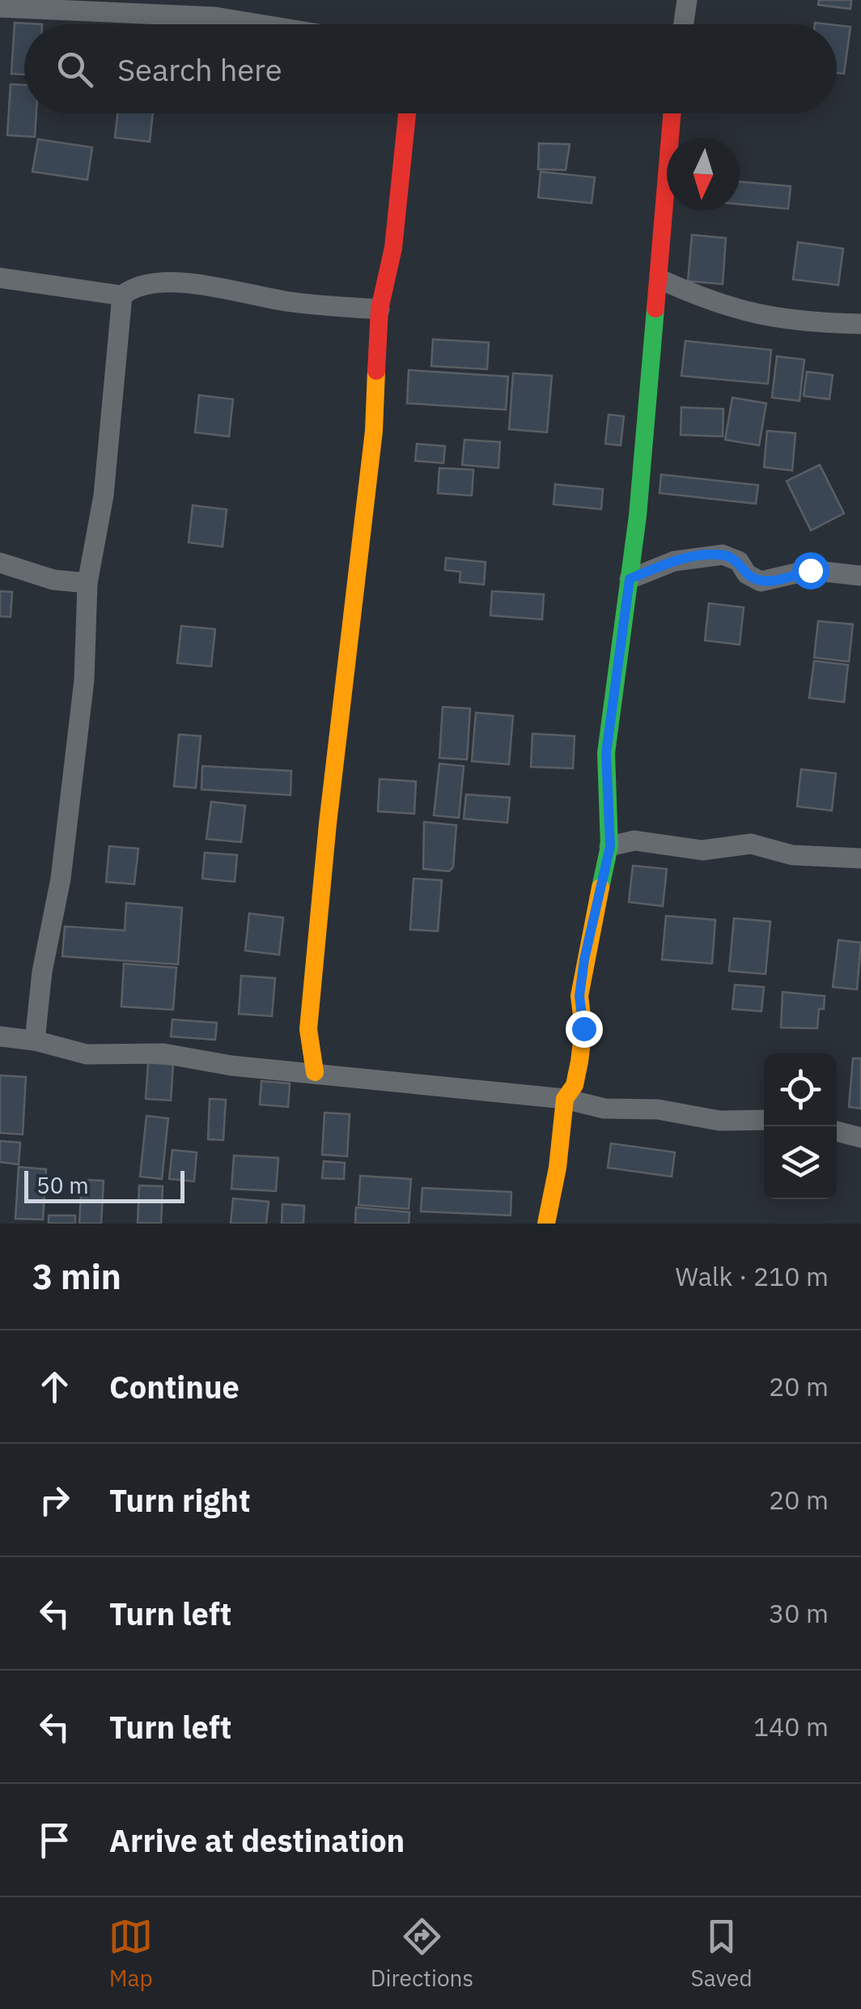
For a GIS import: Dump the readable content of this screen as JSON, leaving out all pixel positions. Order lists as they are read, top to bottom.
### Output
{
  "scale_bar": "50 m",
  "north": "bottom",
  "page": {
    "search": "Search here",
    "scale": "50 m",
    "heading": ["3 min", "Walk · 210 m"],
    "list": [
      ["Continue", "20 m"],
      ["Turn right", "20 m"],
      ["Turn left", "30 m"],
      ["Turn left", "140 m"],
      "Arrive at destination"
    ],
    "nav": ["Map", "Directions", "Saved"]
  }
}
